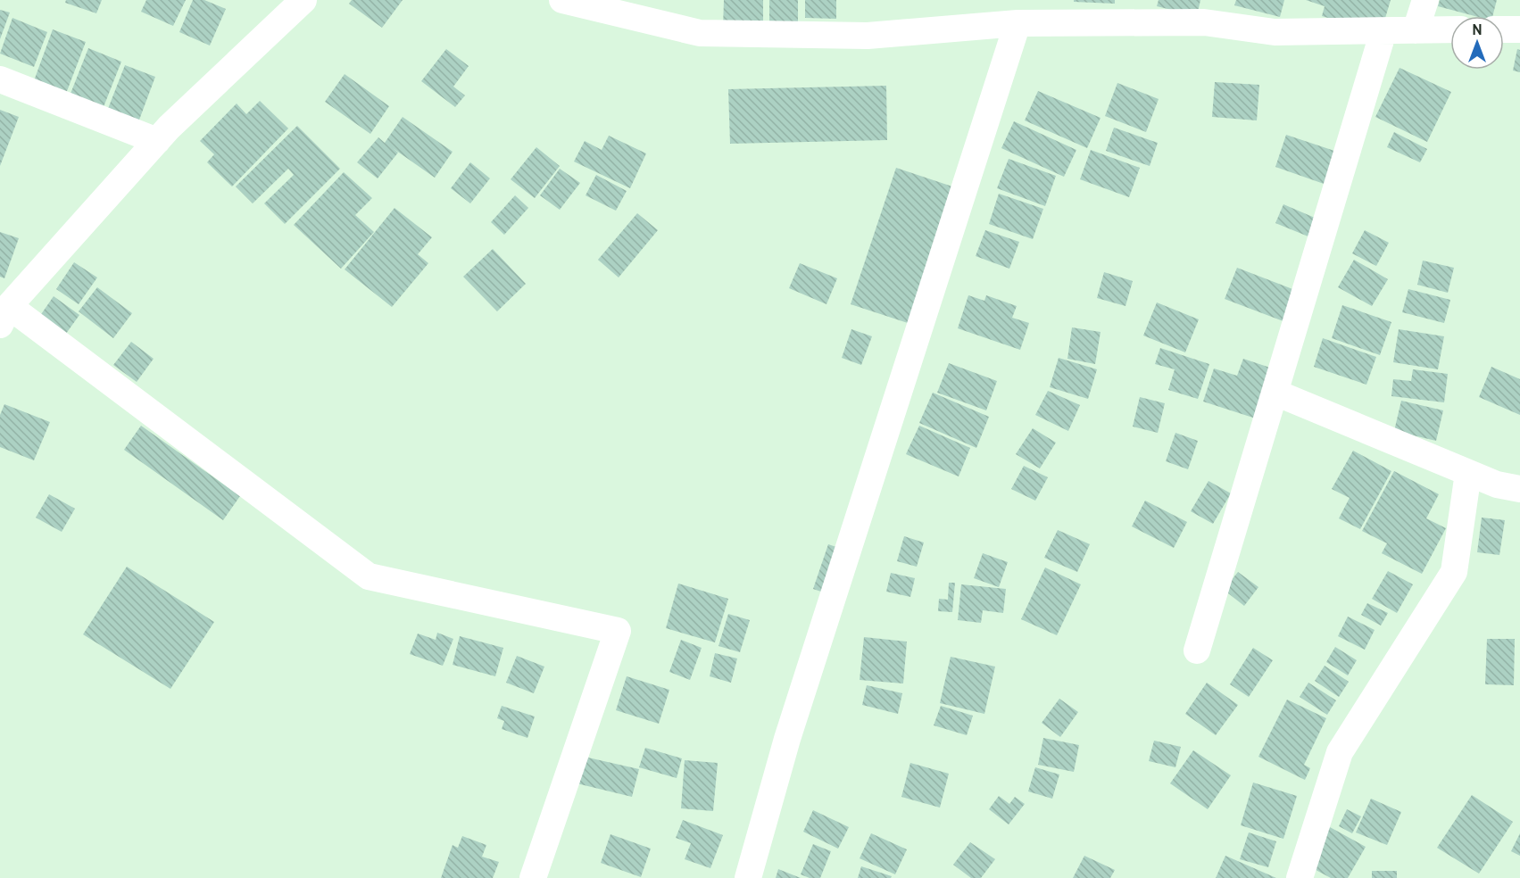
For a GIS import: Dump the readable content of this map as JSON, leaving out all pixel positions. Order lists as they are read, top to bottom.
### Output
{
  "north": "top"
}
